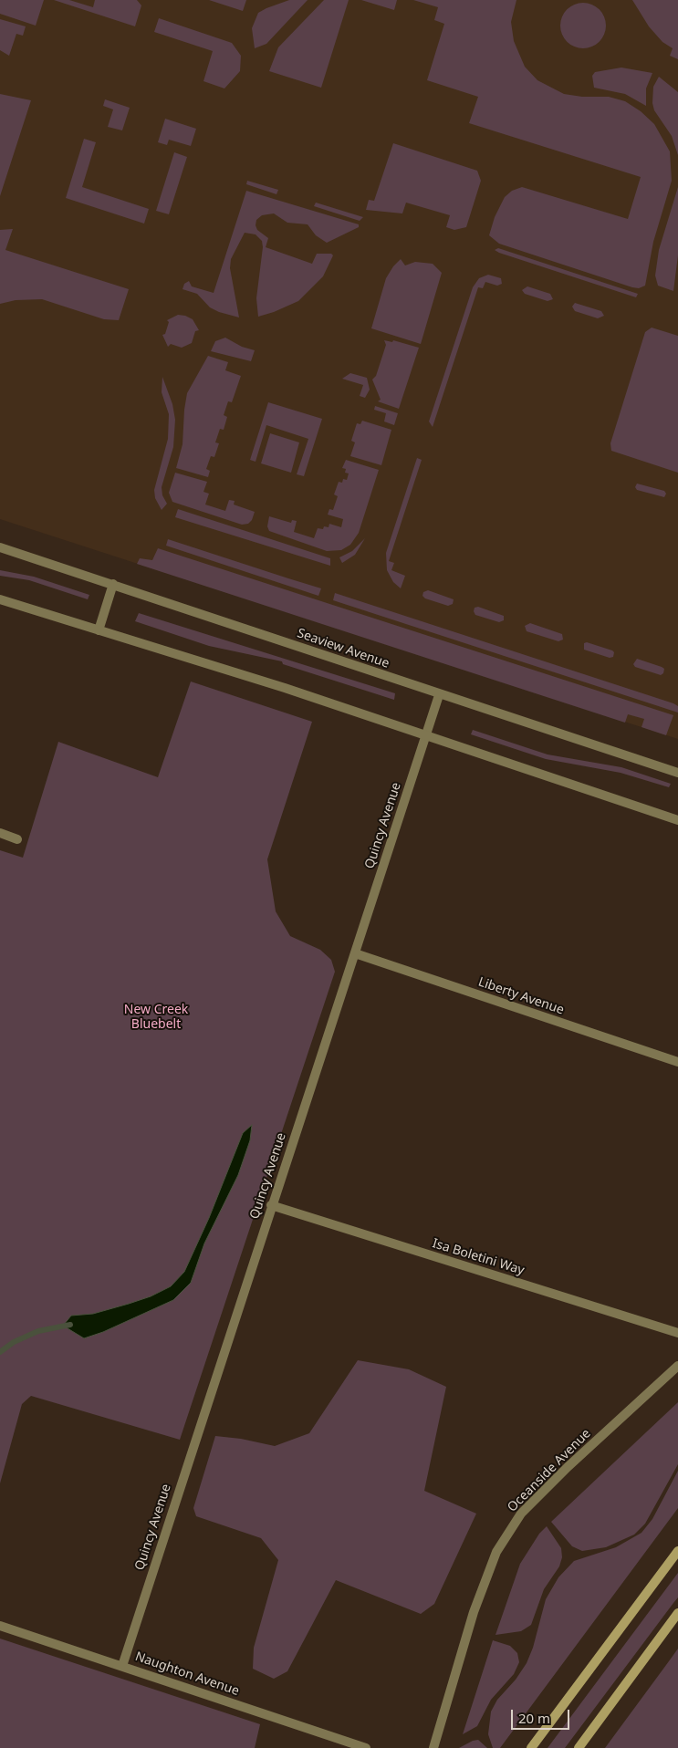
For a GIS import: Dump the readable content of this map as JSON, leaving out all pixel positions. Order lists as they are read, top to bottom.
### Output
{
  "streets": {
    "street": [
      "Seaview Avenue",
      "Quincy Avenue",
      "Liberty Avenue",
      "Isa Boletini Way",
      "Oceanside Avenue",
      "Naughton Avenue"
    ]
  },
  "crossings": [
    ["Seaview Avenue", "Quincy Avenue"],
    ["Quincy Avenue", "Liberty Avenue"],
    ["Quincy Avenue", "Isa Boletini Way"],
    ["Quincy Avenue", "Naughton Avenue"]
  ],
  "parks": ["New Creek Bluebelt"],
  "scale_bar": "20 m"
}
